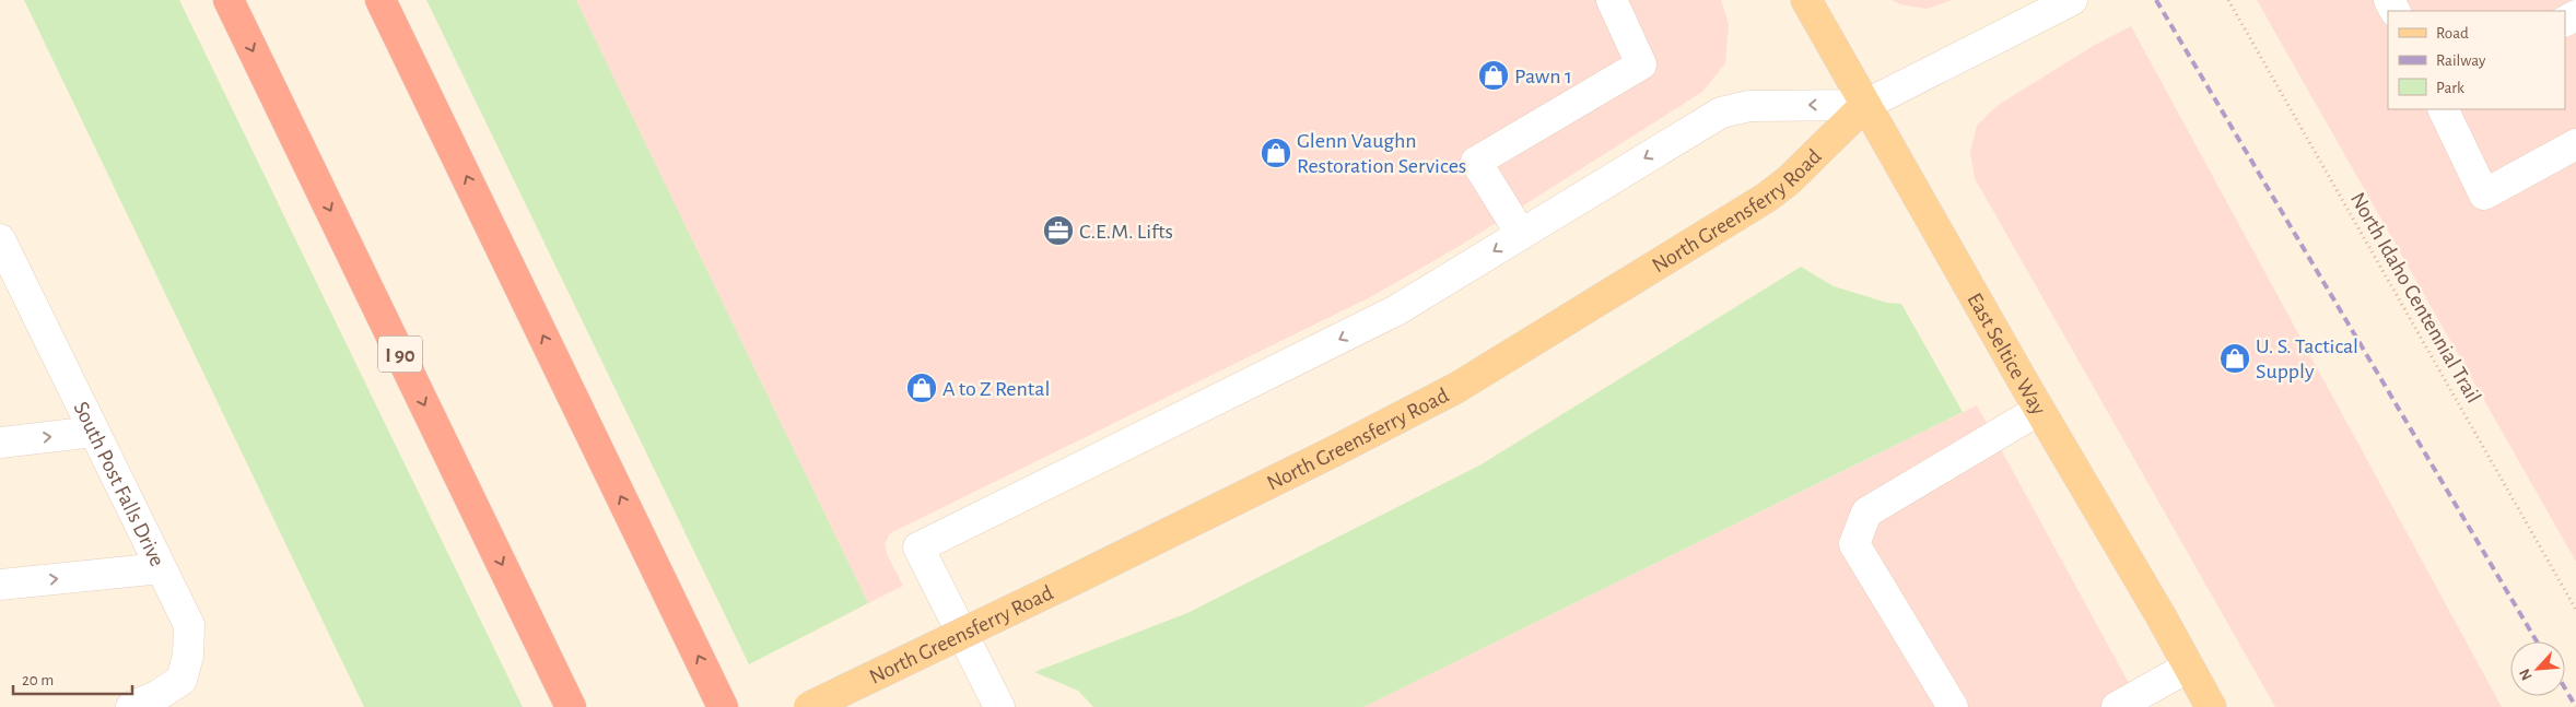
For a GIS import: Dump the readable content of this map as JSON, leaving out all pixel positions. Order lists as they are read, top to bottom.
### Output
{
  "streets": {
    "highway": ["I 90"],
    "main road": ["North Greensferry Road", "East Seltice Way"],
    "street": ["South Post Falls Drive"],
    "path": ["North Idaho Centennial Trail"]
  },
  "crossings": [
    ["North Greensferry Road", "East Seltice Way"]
  ],
  "one_way": ["North Greensferry Road"],
  "places": {
    "shop": [
      "Pawn 1",
      "Glenn Vaughn Restoration Services",
      "U. S. Tactical Supply",
      "A to Z Rental"
    ],
    "office": ["C.E.M. Lifts"]
  },
  "legend": ["Road", "Railway", "Park"],
  "scale_bar": "20 m",
  "north": "bottom left"
}
